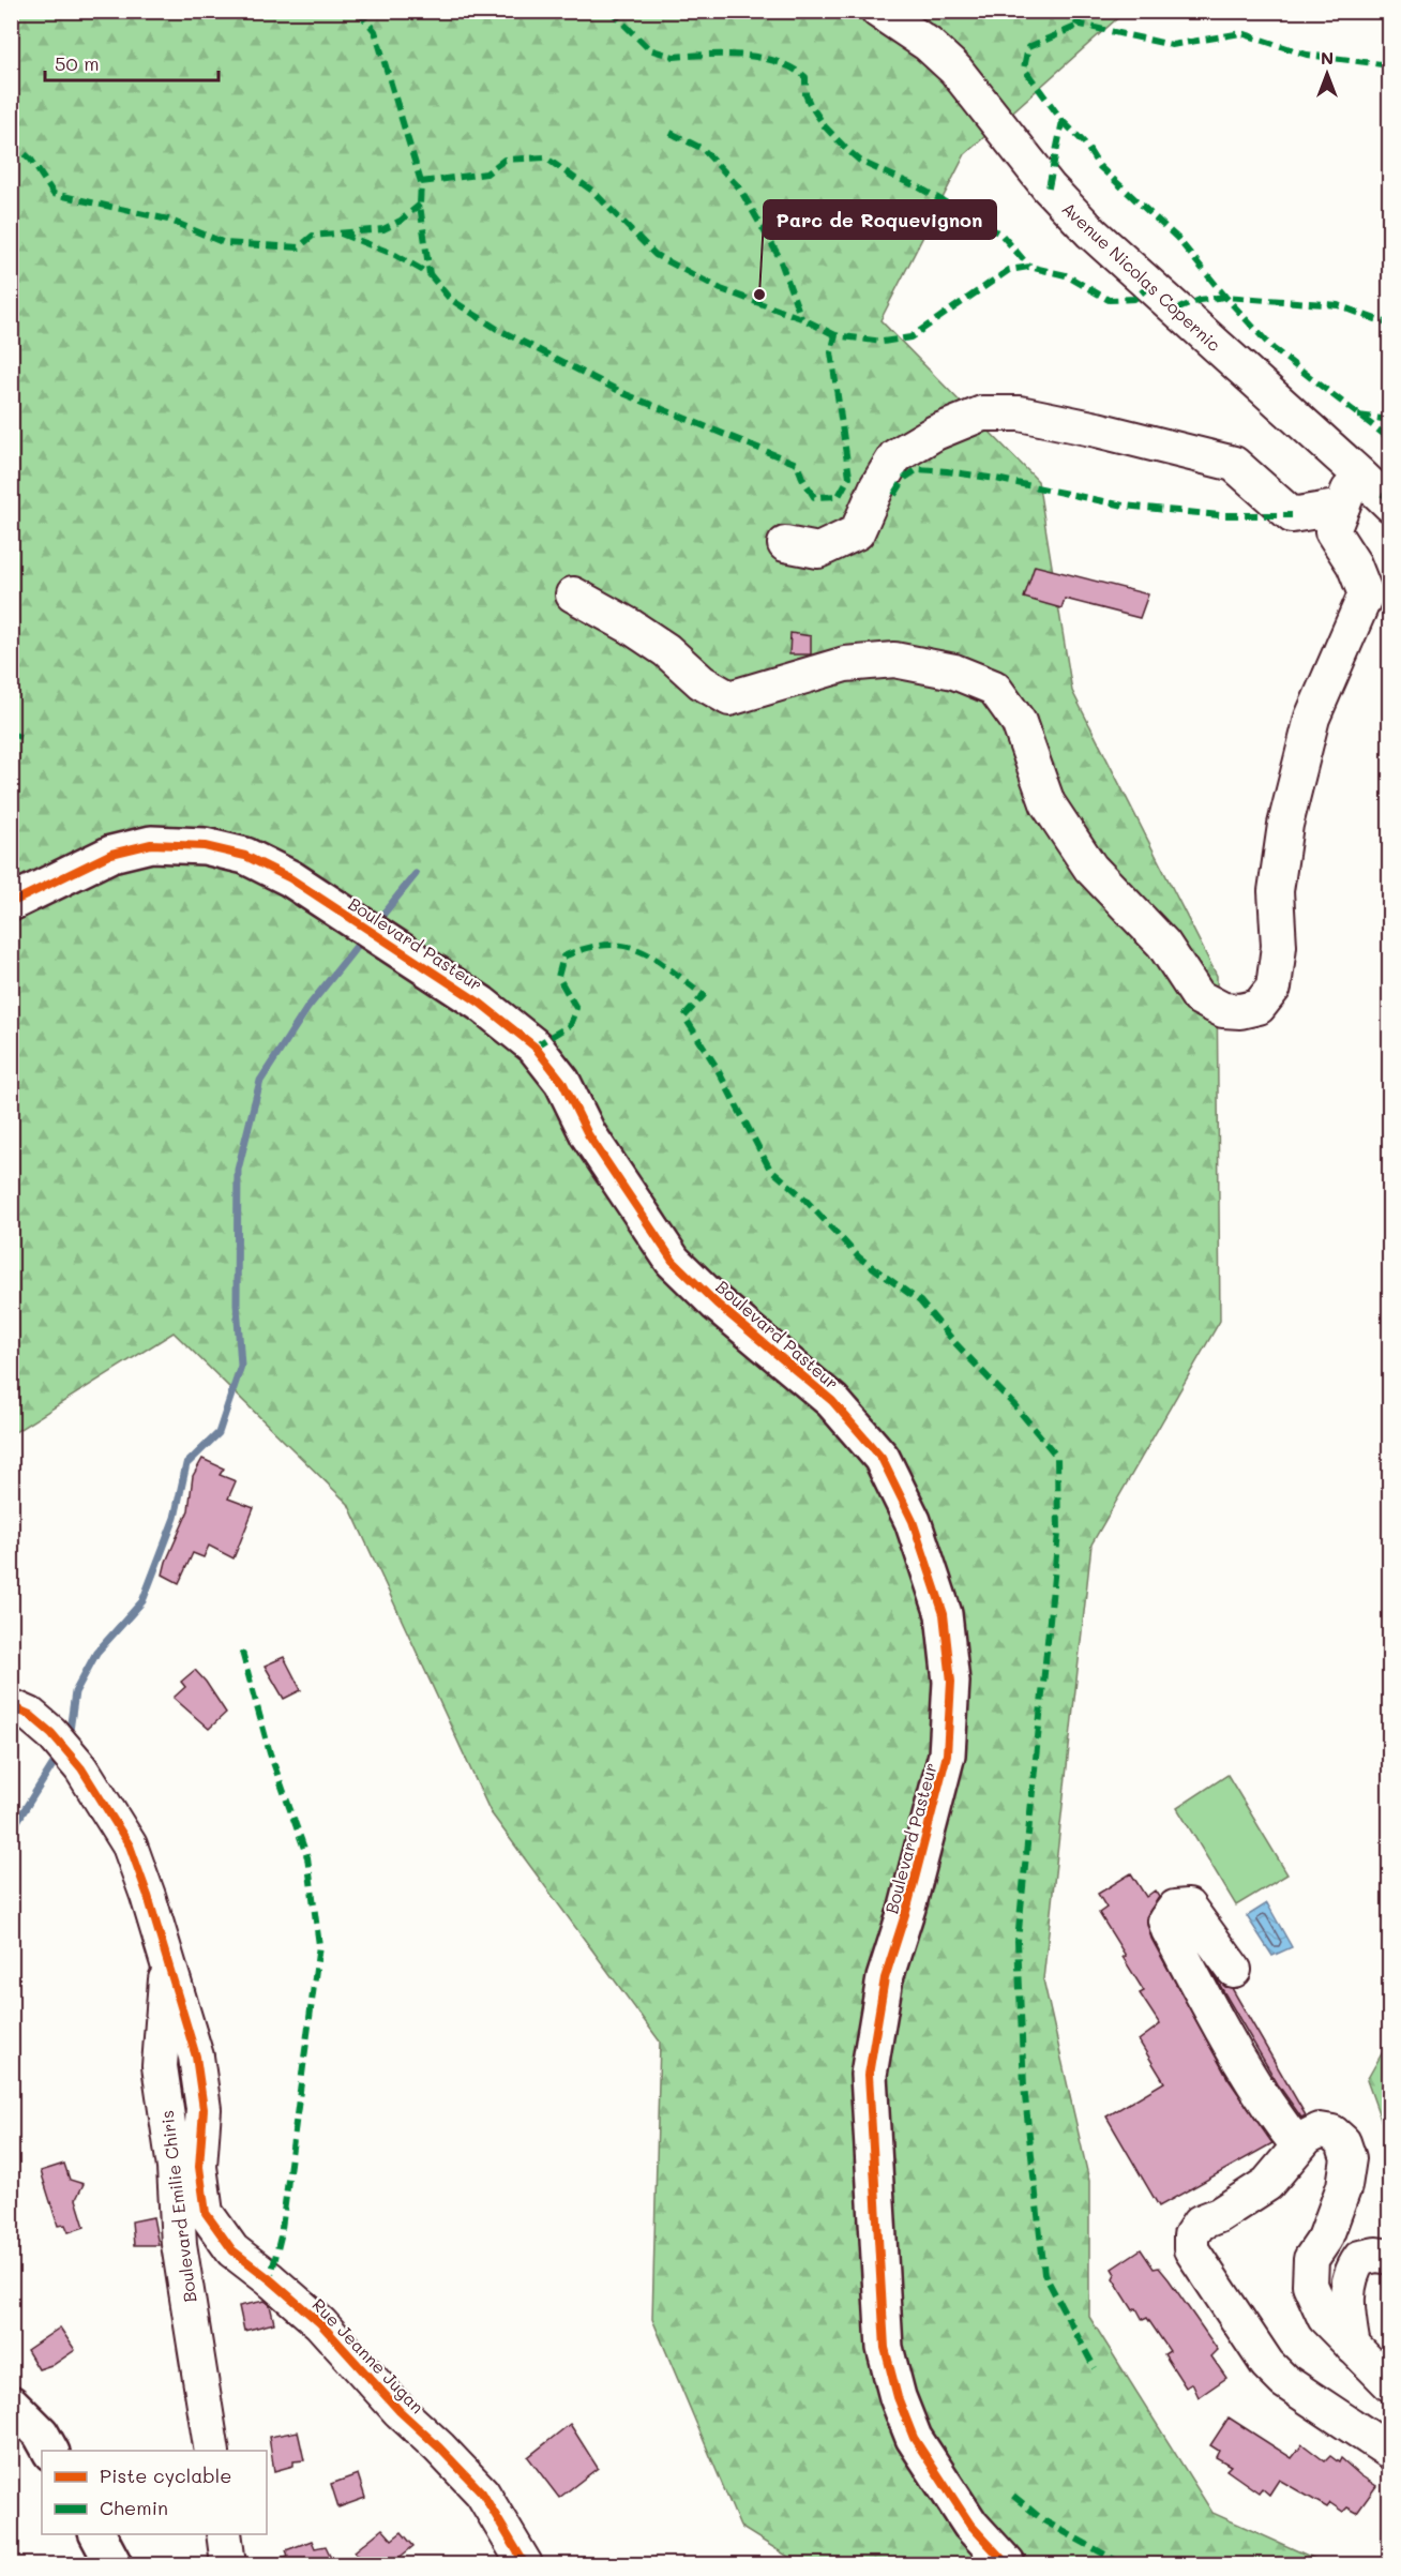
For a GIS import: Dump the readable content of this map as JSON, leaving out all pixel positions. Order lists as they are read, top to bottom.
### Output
{
  "streets": {
    "main road": ["Boulevard Pasteur"],
    "street": ["Avenue Nicolas Copernic", "Boulevard Emilie Chiris", "Rue Jeanne Jugan"]
  },
  "crossings": [
    ["Boulevard Emilie Chiris", "Rue Jeanne Jugan"]
  ],
  "places": ["Parc de Roquevignon"],
  "legend": ["Piste cyclable", "Chemin"],
  "scale_bar": "50 m",
  "north": "top"
}
